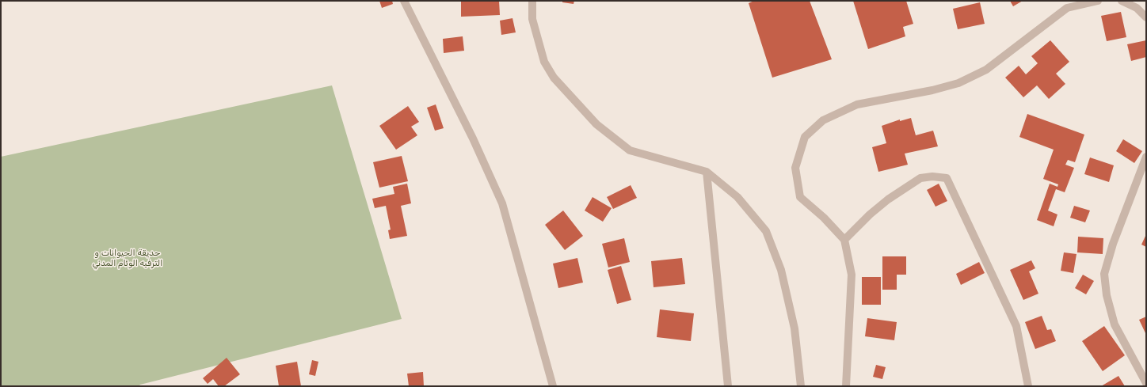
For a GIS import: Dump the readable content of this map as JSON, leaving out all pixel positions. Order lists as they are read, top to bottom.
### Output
{
  "parks": ["حديقة الحيوانات و الترفيه الوئام المدني"]
}
